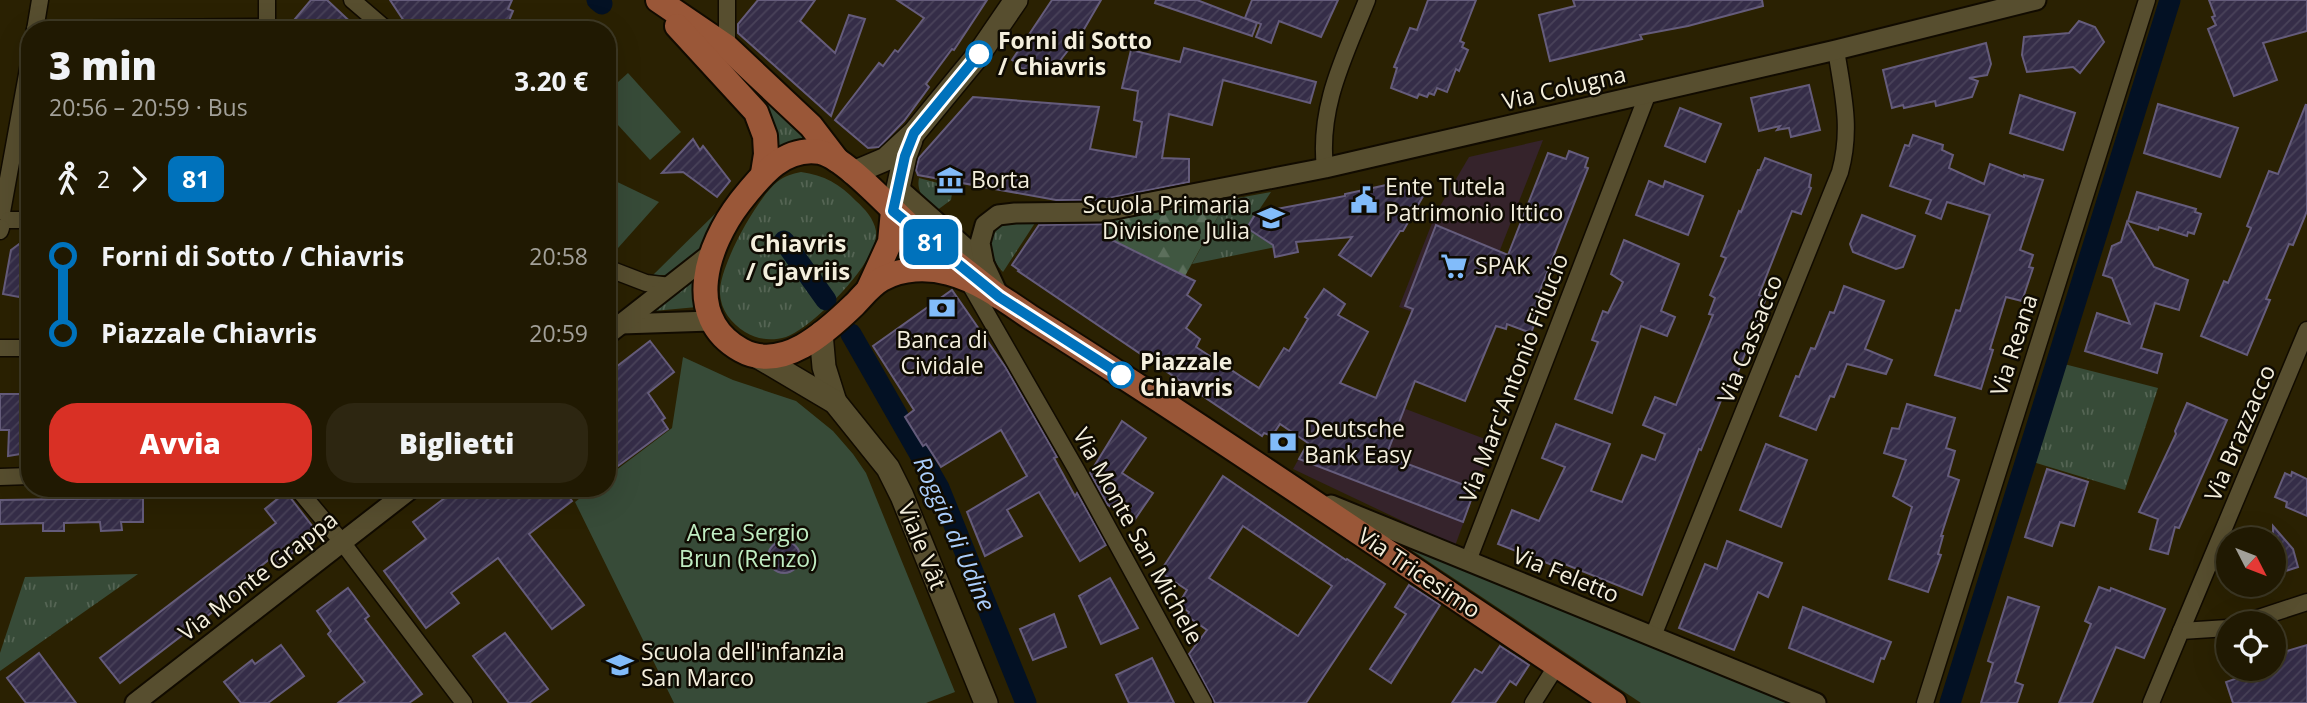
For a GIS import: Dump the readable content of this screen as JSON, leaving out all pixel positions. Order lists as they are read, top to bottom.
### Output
{
  "streets": {
    "main road": ["Viale Vât", "Via Tricesimo"],
    "street": [
      "Via Colugna",
      "Via Cassacco",
      "Via Reana",
      "Via Marc'Antonio Fiducio",
      "Via Brazzacco",
      "Via Monte San Michele",
      "Via Feletto",
      "Via Monte Grappa"
    ]
  },
  "crossings": [
    ["Via Colugna", "Via Cassacco"],
    ["Via Colugna", "Via Marc'Antonio Fiducio"],
    ["Via Colugna", "Via Monte San Michele"],
    ["Via Cassacco", "Via Feletto"],
    ["Via Marc'Antonio Fiducio", "Via Feletto"],
    ["Via Tricesimo", "Via Feletto"]
  ],
  "districts": ["Chiavris / Cjavriis"],
  "water": ["Roggia di Udine"],
  "parks": ["Area Sergio Brun (Renzo)"],
  "places": {
    "other": ["Forni di Sotto / Chiavris", "Piazzale Chiavris"],
    "museum": ["Borta"],
    "public building": ["Ente Tutela Patrimonio Ittico"],
    "school or university": ["Scuola Primaria Divisione Julia", "Scuola dell'infanzia San Marco"],
    "supermarket": ["SPAK"],
    "bank": ["Banca di Cividale", "Deutsche Bank Easy"]
  },
  "lines": ["bus line 81"],
  "north": "bottom right",
  "page": {
    "on_map": "81",
    "heading": ["3 min", "20:56 – 20:59 · Bus", "3.20 €"],
    "legs": ["2", "81"],
    "list": [
      {
        "name": "Forni di Sotto / Chiavris",
        "value": "20:58"
      },
      {
        "name": "Piazzale Chiavris",
        "value": "20:59"
      }
    ],
    "buttons": ["Avvia", "Biglietti"]
  }
}
